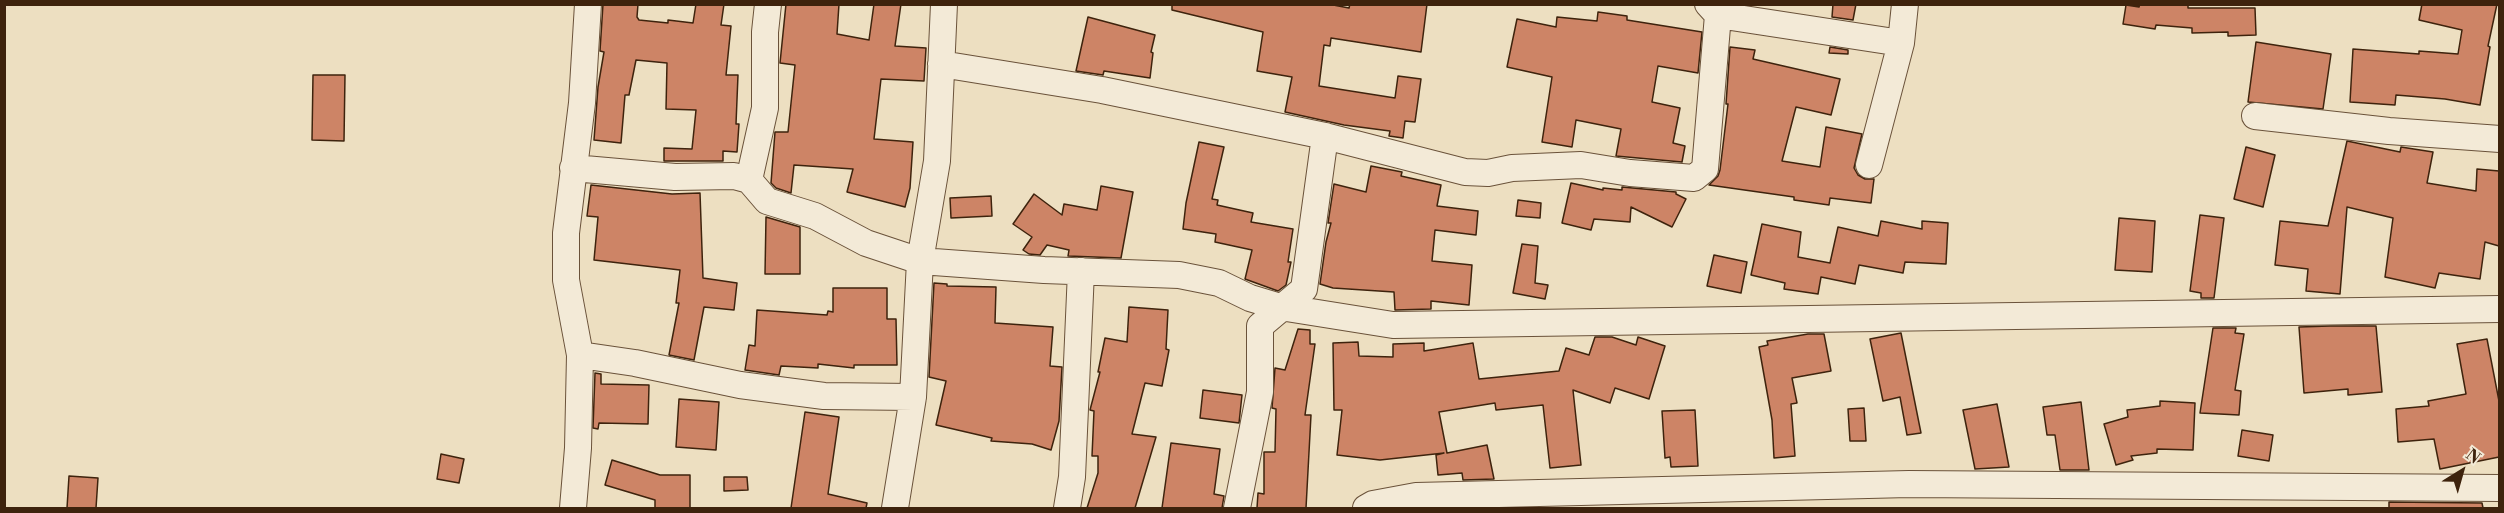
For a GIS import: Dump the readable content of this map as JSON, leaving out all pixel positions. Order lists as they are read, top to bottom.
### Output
{
  "north": "top right"
}
